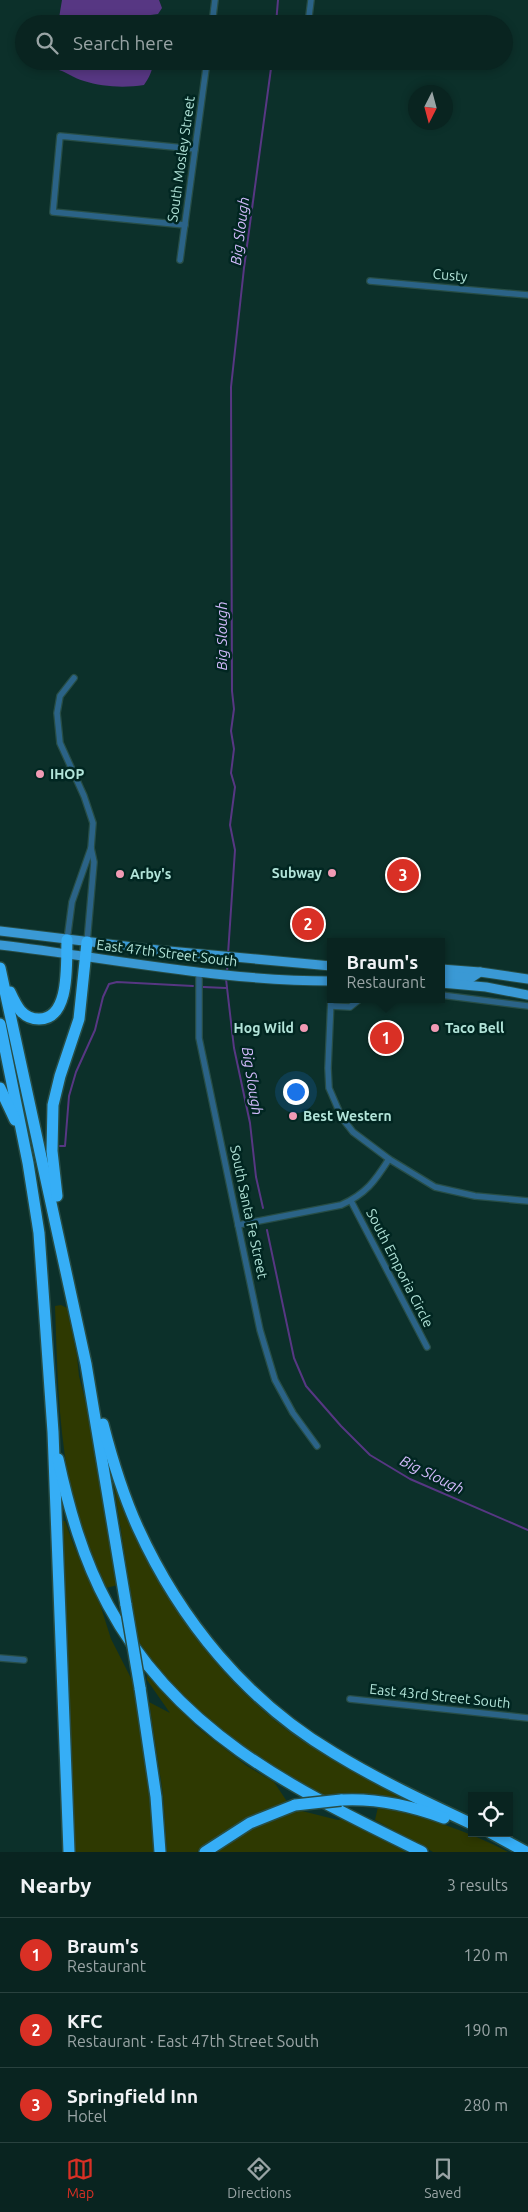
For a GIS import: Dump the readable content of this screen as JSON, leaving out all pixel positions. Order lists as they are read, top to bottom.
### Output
{
  "streets": {
    "main road": ["East 47th Street South"],
    "street": [
      "South Mosley Street",
      "Custy",
      "South Santa Fe Street",
      "South Emporia Circle",
      "East 43rd Street South"
    ]
  },
  "crossings": [
    ["East 47th Street South", "South Santa Fe Street"]
  ],
  "water": ["Big Slough"],
  "places": [
    "IHOP",
    "Subway",
    "Arby's",
    "Hog Wild",
    "Taco Bell",
    "Best Western"
  ],
  "north": "bottom",
  "page": {
    "search": "Search here",
    "pins": ["3", "2", "1"],
    "popup": ["Braum's", "Restaurant"],
    "heading": ["Nearby", "3 results"],
    "list": [
      {
        "mark": "1",
        "name": "Braum's",
        "note": "Restaurant",
        "value": "120 m"
      },
      {
        "mark": "2",
        "name": "KFC",
        "note": "Restaurant · East 47th Street South",
        "value": "190 m"
      },
      {
        "mark": "3",
        "name": "Springfield Inn",
        "note": "Hotel",
        "value": "280 m"
      }
    ],
    "nav": ["Map", "Directions", "Saved"]
  }
}
